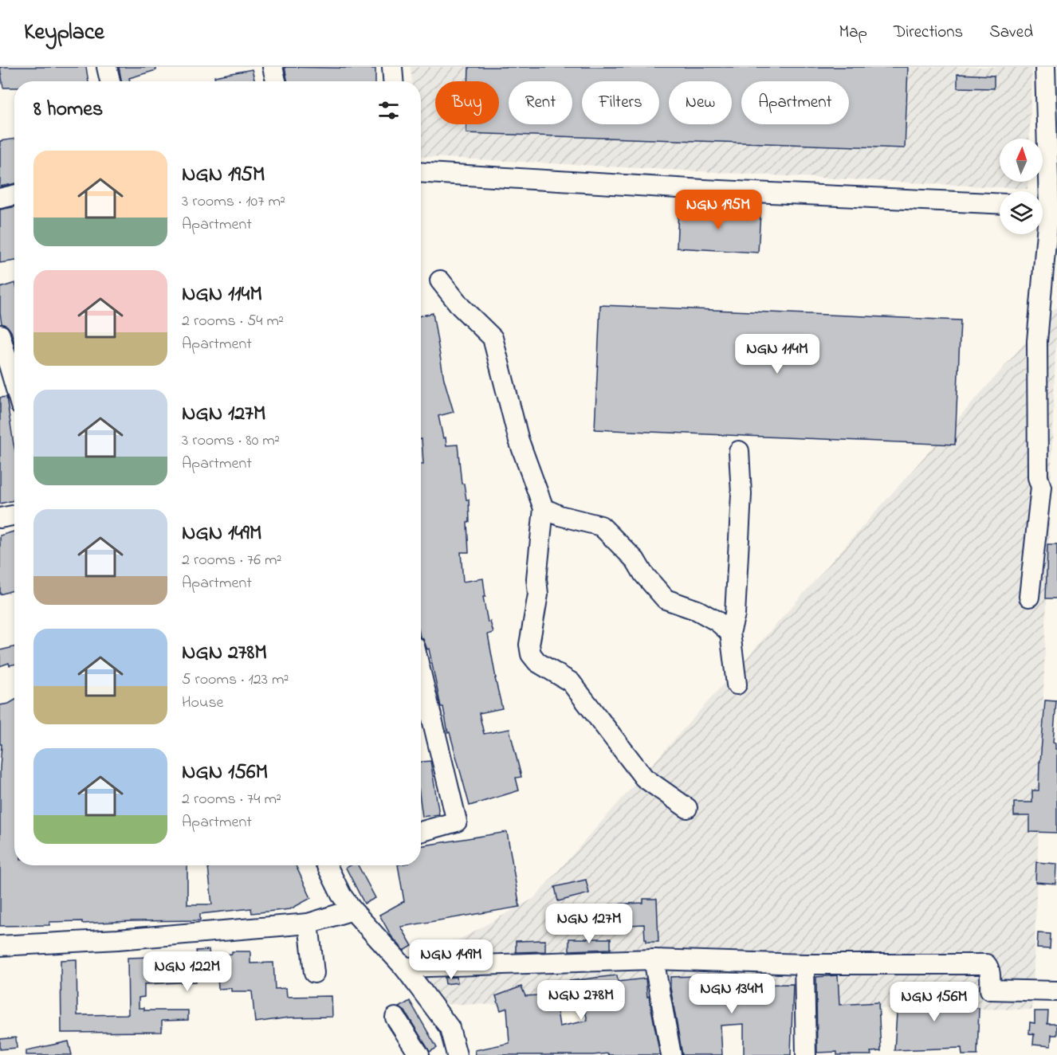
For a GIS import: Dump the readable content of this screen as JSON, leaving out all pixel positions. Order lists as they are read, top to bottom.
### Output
{
  "north": "top",
  "page": {
    "header": "Keyplace",
    "nav": ["Map", "Directions", "Saved"],
    "chip": [
      "Buy",
      "Rent",
      "Filters",
      "New",
      "Apartment"
    ],
    "heading": "8 homes",
    "list": [
      {
        "name": "NGN 195M",
        "note": "3 rooms · 107 m² · Apartment"
      },
      {
        "name": "NGN 114M",
        "note": "2 rooms · 54 m² · Apartment"
      },
      {
        "name": "NGN 127M",
        "note": "3 rooms · 80 m² · Apartment"
      },
      {
        "name": "NGN 149M",
        "note": "2 rooms · 76 m² · Apartment"
      },
      {
        "name": "NGN 278M",
        "note": "5 rooms · 123 m² · House"
      },
      {
        "name": "NGN 156M",
        "note": "2 rooms · 74 m² · Apartment"
      }
    ],
    "price": [
      "NGN 195M",
      "NGN 114M",
      "NGN 127M",
      "NGN 149M",
      "NGN 122M",
      "NGN 134M",
      "NGN 278M",
      "NGN 156M"
    ]
  }
}
